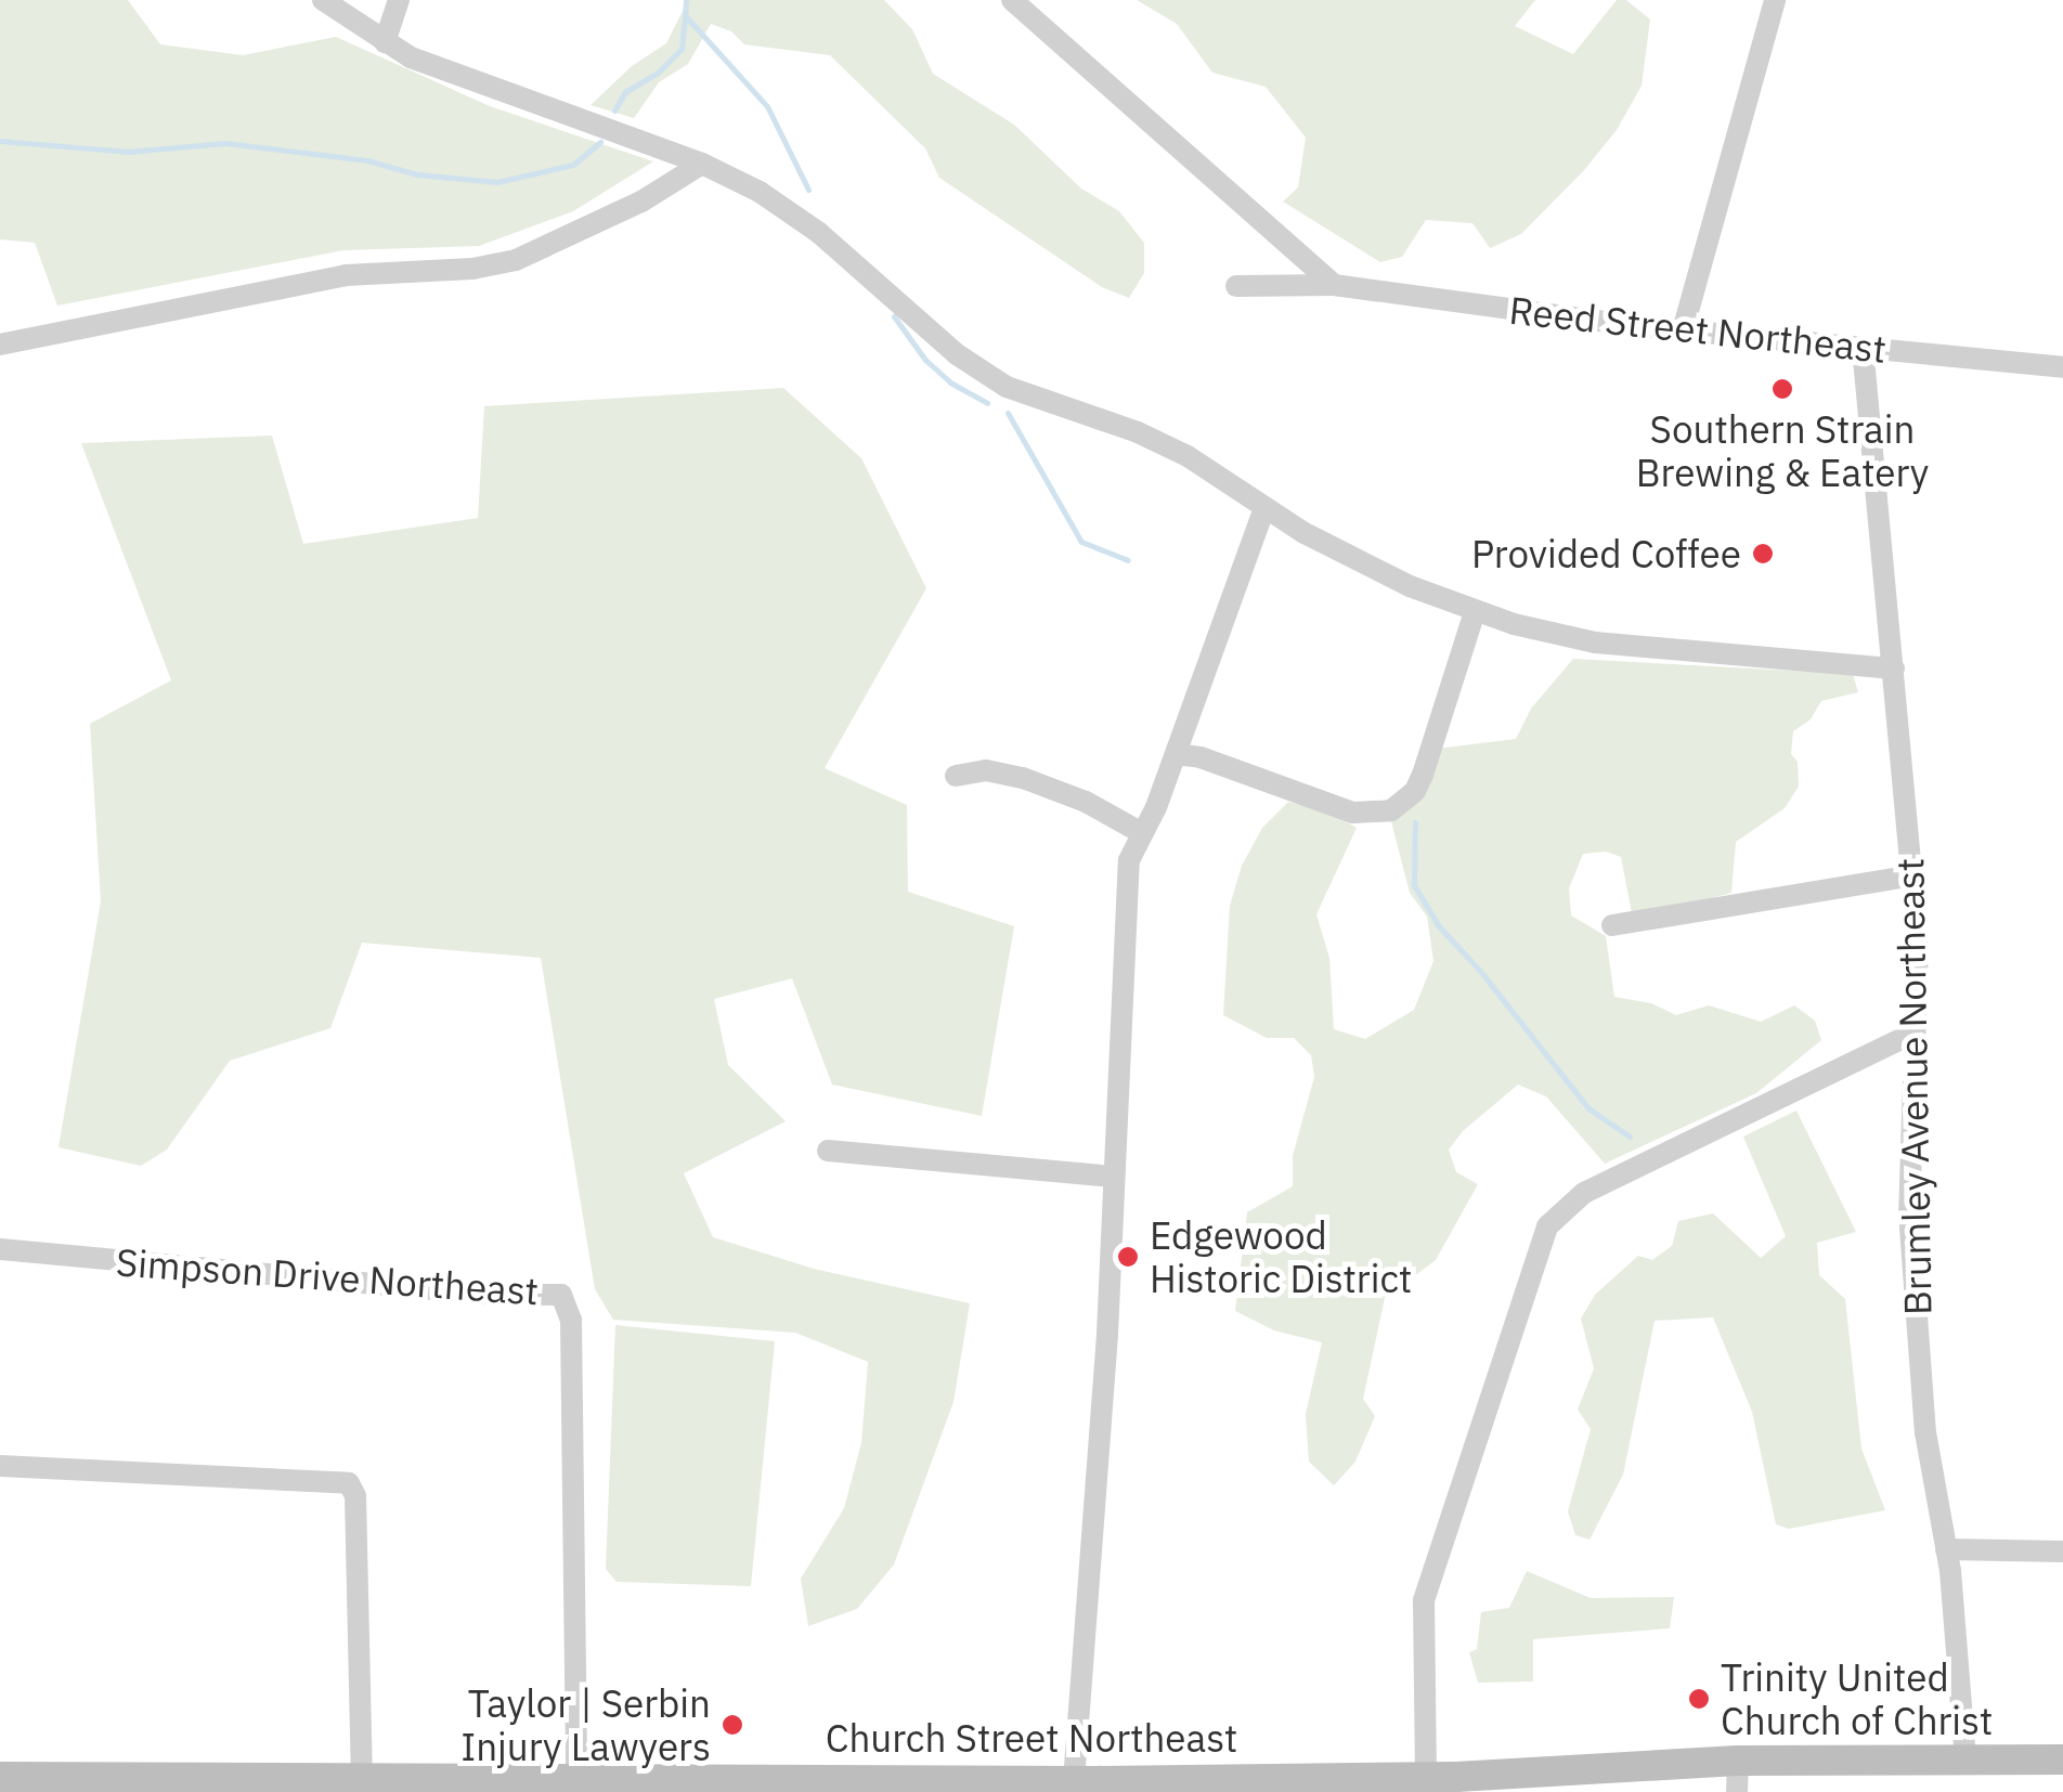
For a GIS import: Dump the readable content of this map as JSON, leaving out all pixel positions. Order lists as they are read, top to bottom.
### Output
{
  "streets": {
    "main road": ["Church Street Northeast"],
    "street": ["Reed Street Northeast", "Brumley Avenue Northeast", "Simpson Drive Northeast"]
  },
  "crossings": [
    ["Reed Street Northeast", "Brumley Avenue Northeast"],
    ["Brumley Avenue Northeast", "Church Street Northeast"],
    ["Simpson Drive Northeast", "Church Street Northeast"]
  ],
  "places": [
    "Southern Strain Brewing & Eatery",
    "Provided Coffee",
    "Edgewood Historic District",
    "Trinity United Church of Christ",
    "Taylor | Serbin Injury Lawyers"
  ]
}
